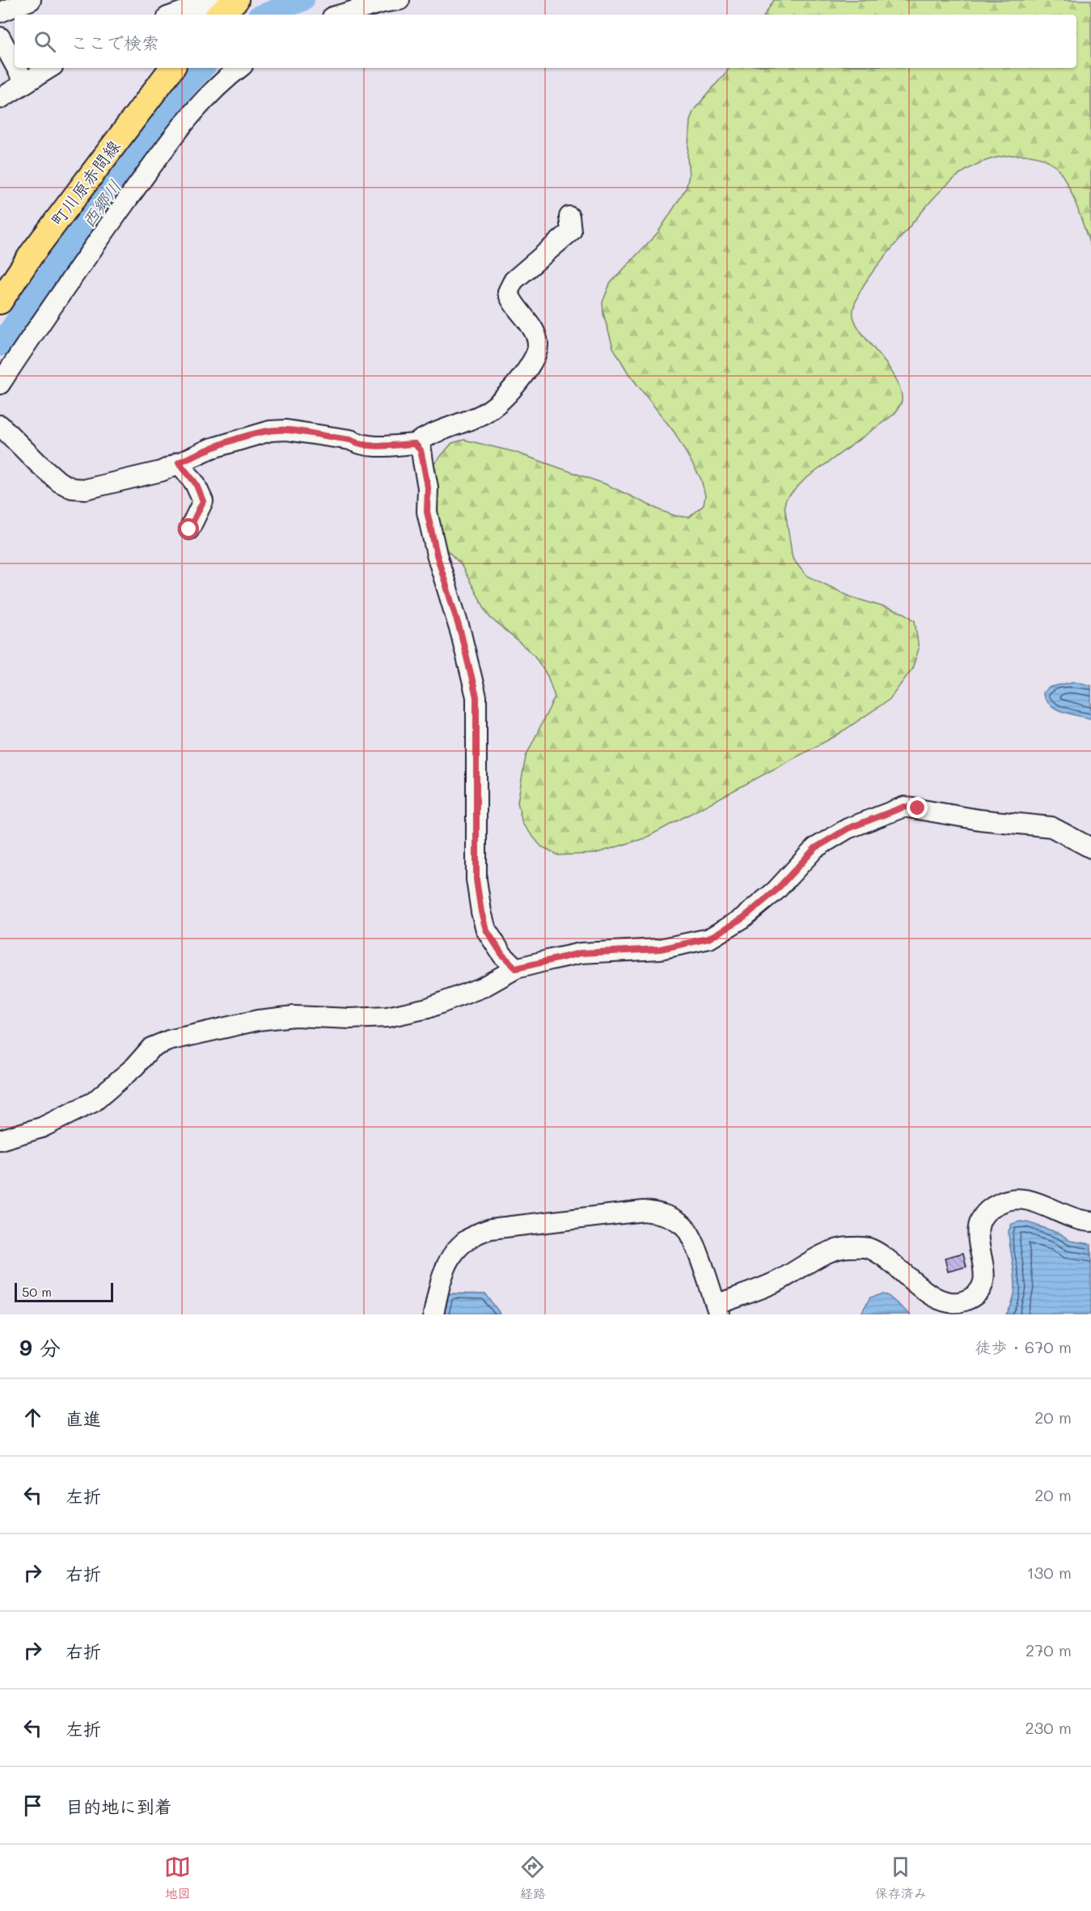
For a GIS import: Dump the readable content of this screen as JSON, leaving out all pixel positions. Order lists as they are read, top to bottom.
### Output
{
  "streets": {
    "main road": ["町川原赤間線"]
  },
  "water": ["西郷川"],
  "scale_bar": "50 m",
  "page": {
    "search": "ここで検索",
    "scale": "50 m",
    "heading": ["9 分", "徒歩 · 670 m"],
    "list": [
      ["直進", "20 m"],
      ["左折", "20 m"],
      ["右折", "130 m"],
      ["右折", "270 m"],
      ["左折", "230 m"],
      "目的地に到着"
    ],
    "nav": ["地図", "経路", "保存済み"]
  }
}
